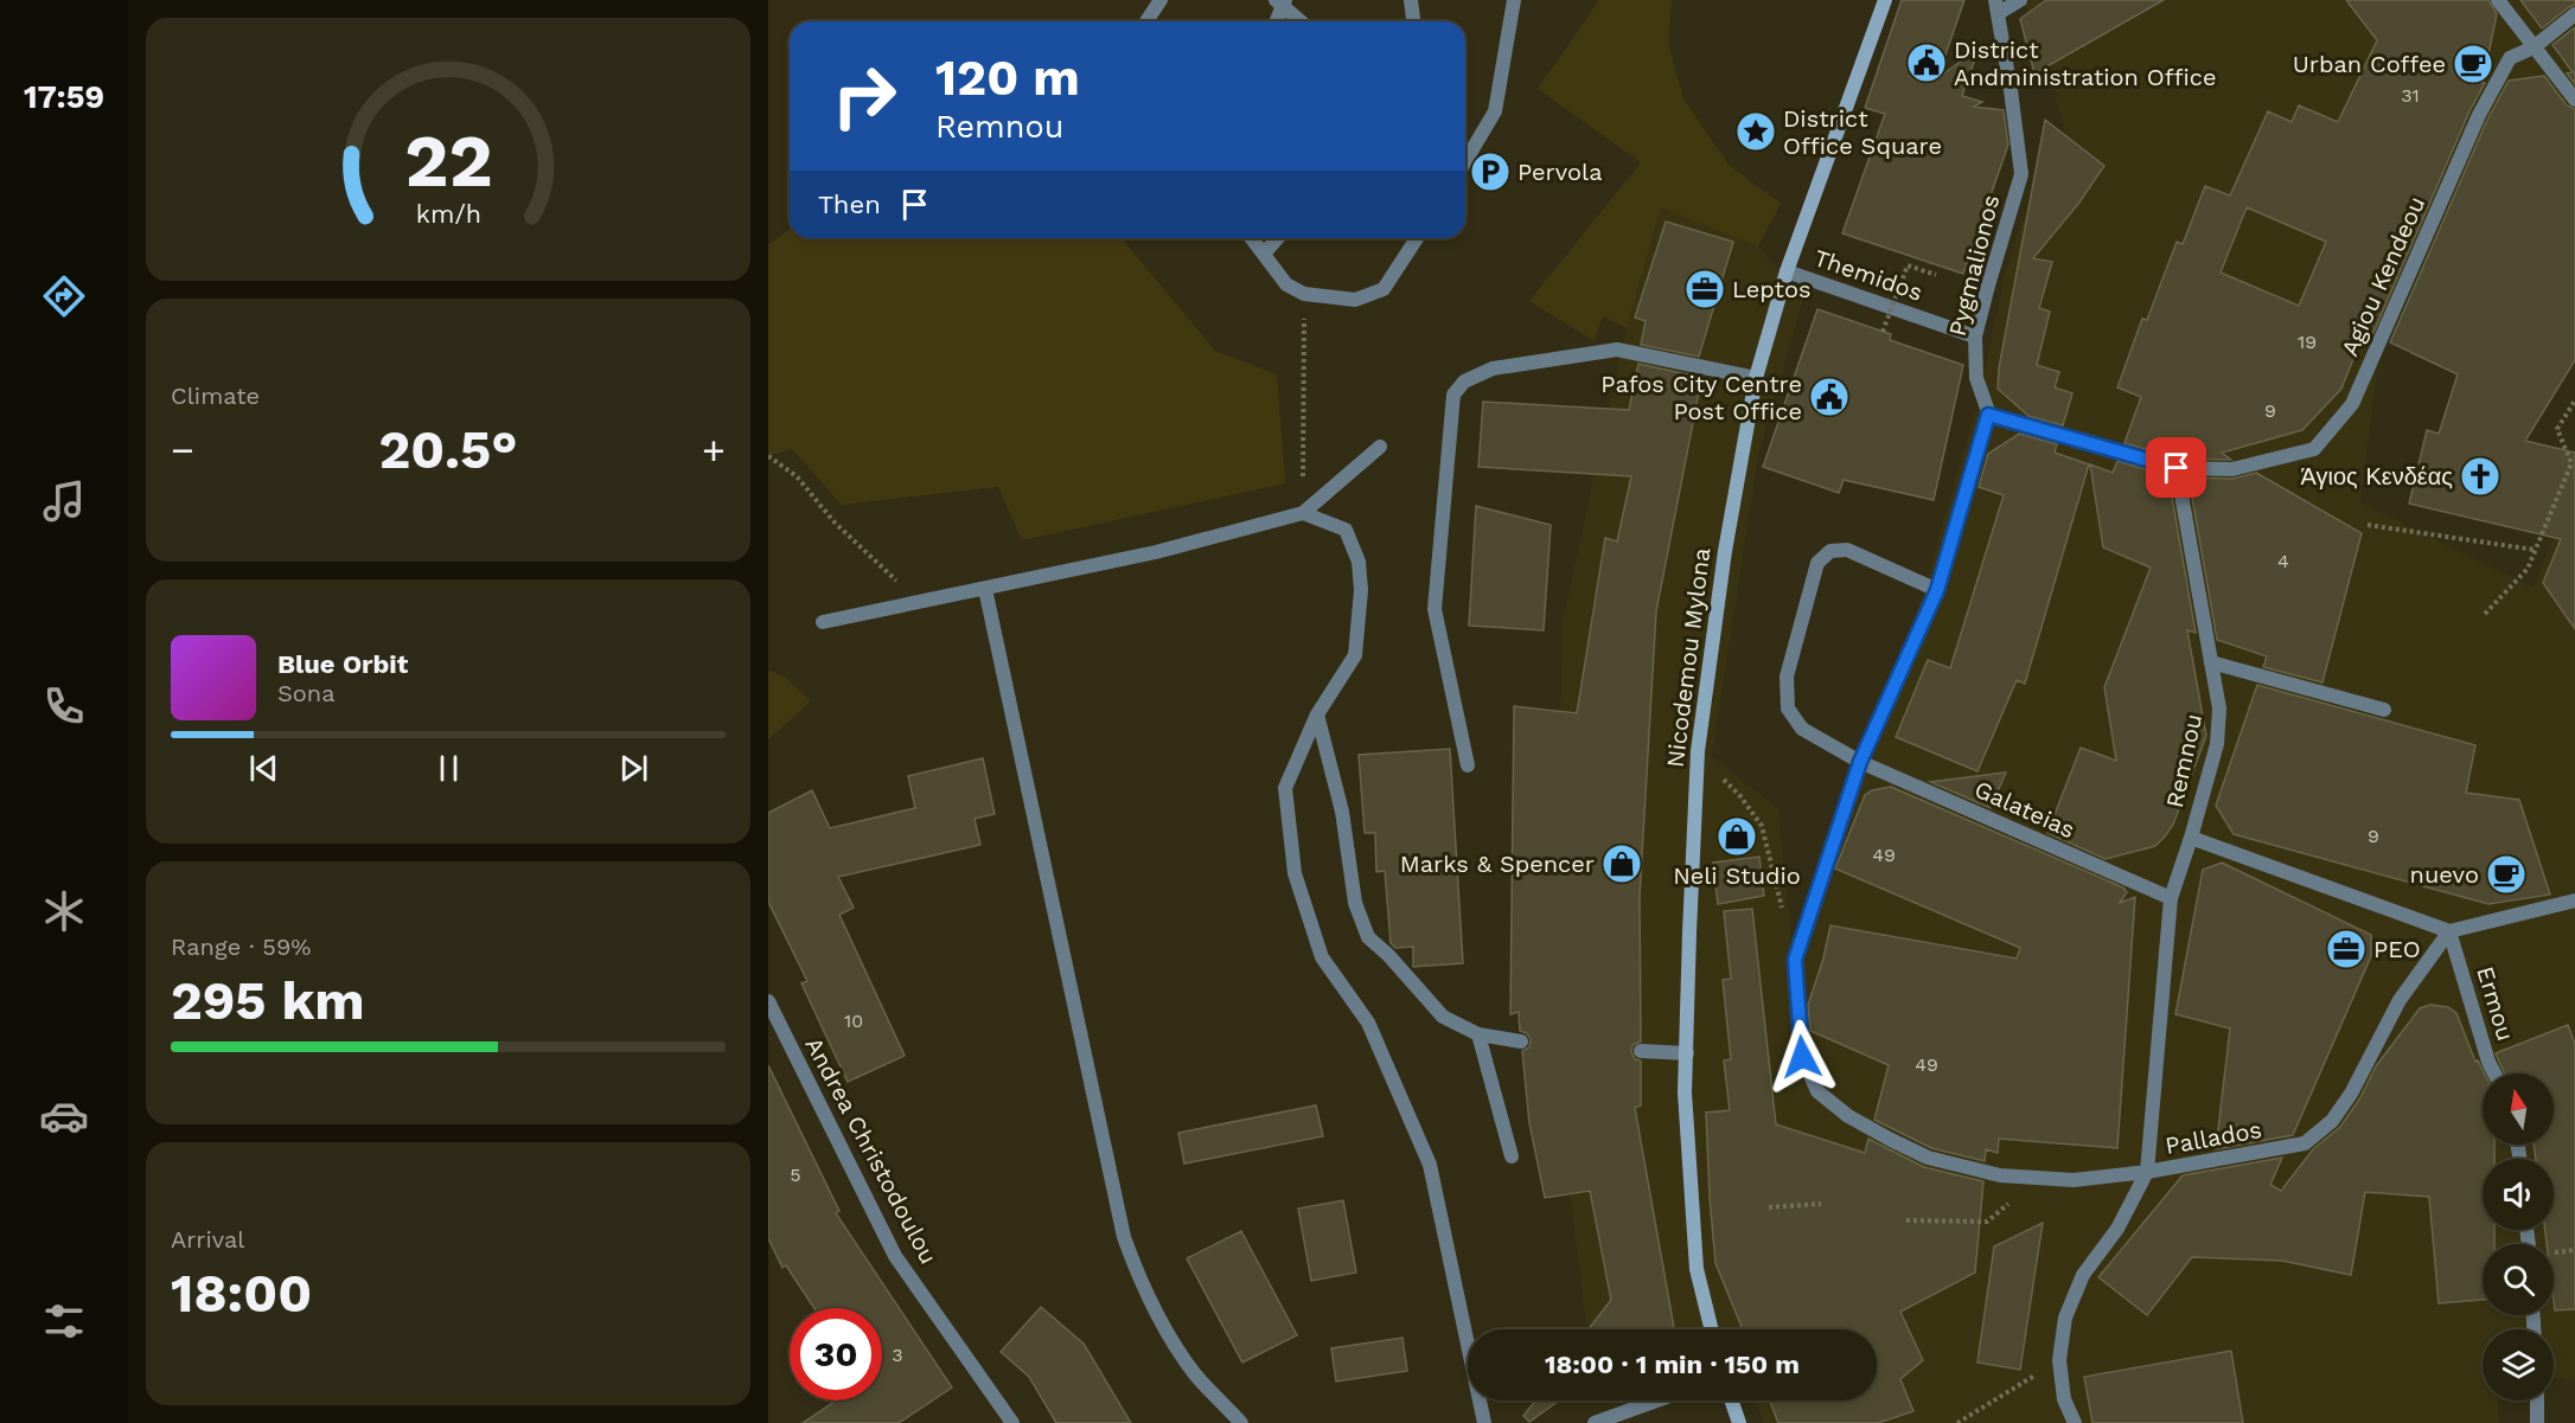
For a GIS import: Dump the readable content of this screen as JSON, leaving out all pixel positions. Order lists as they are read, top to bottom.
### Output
{
  "streets": {
    "main road": ["Nicodemou Mylona"],
    "street": [
      "Pygmalionos",
      "Themidos",
      "Agiou Kendeou",
      "Remnou",
      "Galateias",
      "Ermou",
      "Pallados",
      "Andrea Christodoulou"
    ]
  },
  "crossings": [
    ["Pygmalionos", "Themidos"],
    ["Themidos", "Nicodemou Mylona"],
    ["Agiou Kendeou", "Remnou"],
    ["Remnou", "Galateias"],
    ["Remnou", "Pallados"],
    ["Ermou", "Pallados"]
  ],
  "places": {
    "public building": ["District Andministration Office", "Pafos City Centre Post Office"],
    "cafe": ["Urban Coffee", "nuevo"],
    "place": ["District Office Square"],
    "parking": ["Pervola"],
    "office": ["Leptos", "PEO"],
    "church": ["Άγιος Κενδέας"],
    "shop": ["Neli Studio", "Marks & Spencer"]
  },
  "house_numbers": [
    "31",
    "19",
    "9",
    "4",
    "9",
    "49",
    "10",
    "49",
    "5",
    "3"
  ],
  "north": "top",
  "page": {
    "tabs": "17:59",
    "turn": ["120 m", "Remnou"],
    "then": "Then",
    "tile": [
      "Climate",
      ["Range · 59%", "295 km"],
      ["Arrival", "18:00"]
    ],
    "heat": ["−", "20.5°", "+"],
    "song": ["Blue Orbit", "Sona"],
    "limit": "30",
    "trip": "18:00 · 1 min · 150 m",
    "gauge": ["22", "km/h"]
  }
}
